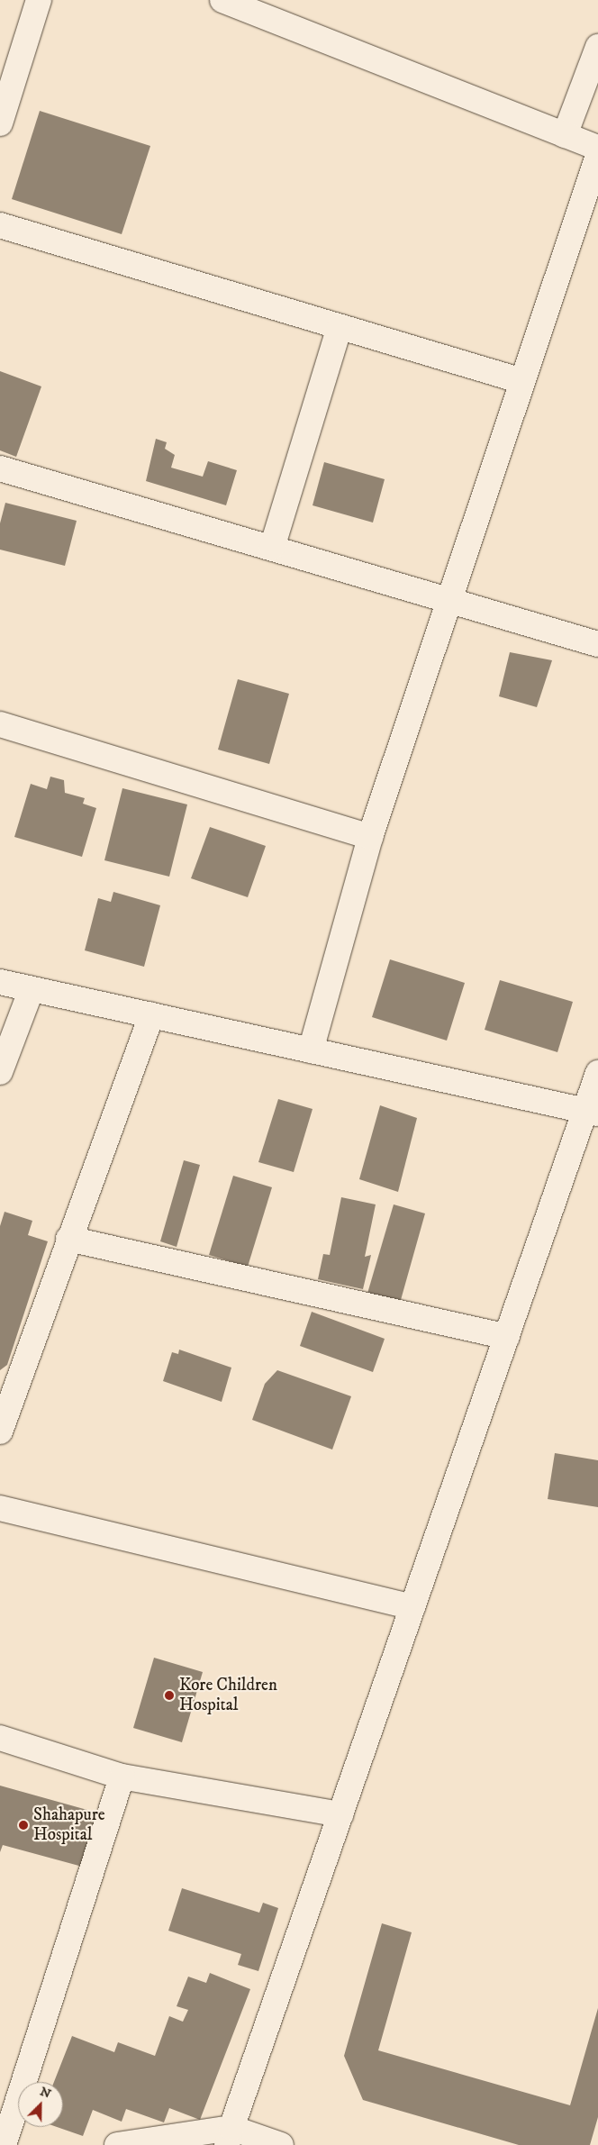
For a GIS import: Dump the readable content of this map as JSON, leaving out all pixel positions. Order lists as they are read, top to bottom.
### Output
{
  "places": ["Kore Children Hospital", "Shahapure Hospital"],
  "north": "top right"
}
